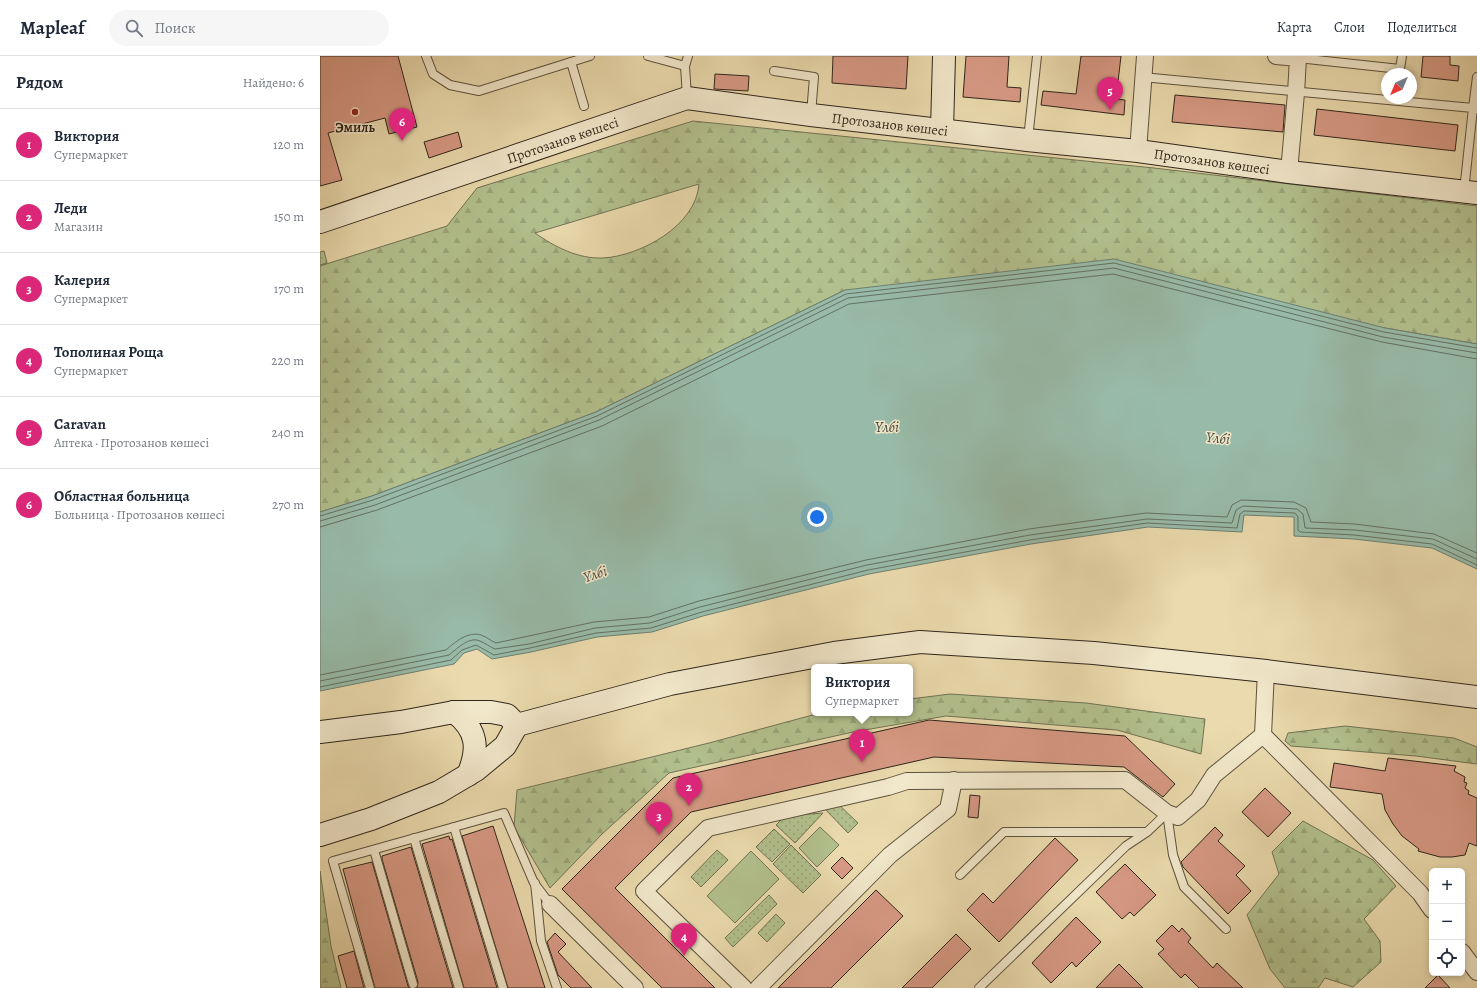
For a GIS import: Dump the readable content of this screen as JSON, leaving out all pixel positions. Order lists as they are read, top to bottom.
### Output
{
  "streets": {
    "main road": ["Протозанов көшесі"]
  },
  "water": ["Үлбі"],
  "places": ["Эмиль"],
  "north": "bottom left",
  "page": {
    "header": "Mapleaf",
    "search": "Поиск",
    "nav": ["Карта", "Слои", "Поделиться"],
    "heading": ["Рядом", "Найдено: 6"],
    "pins": [
      "5",
      "6",
      "1",
      "2",
      "3",
      "4"
    ],
    "list": [
      {
        "mark": "1",
        "name": "Виктория",
        "note": "Супермаркет",
        "value": "120 m"
      },
      {
        "mark": "2",
        "name": "Леди",
        "note": "Магазин",
        "value": "150 m"
      },
      {
        "mark": "3",
        "name": "Калерия",
        "note": "Супермаркет",
        "value": "170 m"
      },
      {
        "mark": "4",
        "name": "Тополиная Роща",
        "note": "Супермаркет",
        "value": "220 m"
      },
      {
        "mark": "5",
        "name": "Caravan",
        "note": "Аптека · Протозанов көшесі",
        "value": "240 m"
      },
      {
        "mark": "6",
        "name": "Областная больница",
        "note": "Больница · Протозанов көшесі",
        "value": "270 m"
      }
    ],
    "popup": ["Виктория", "Супермаркет"],
    "map_buttons": ["+", "−"]
  }
}
